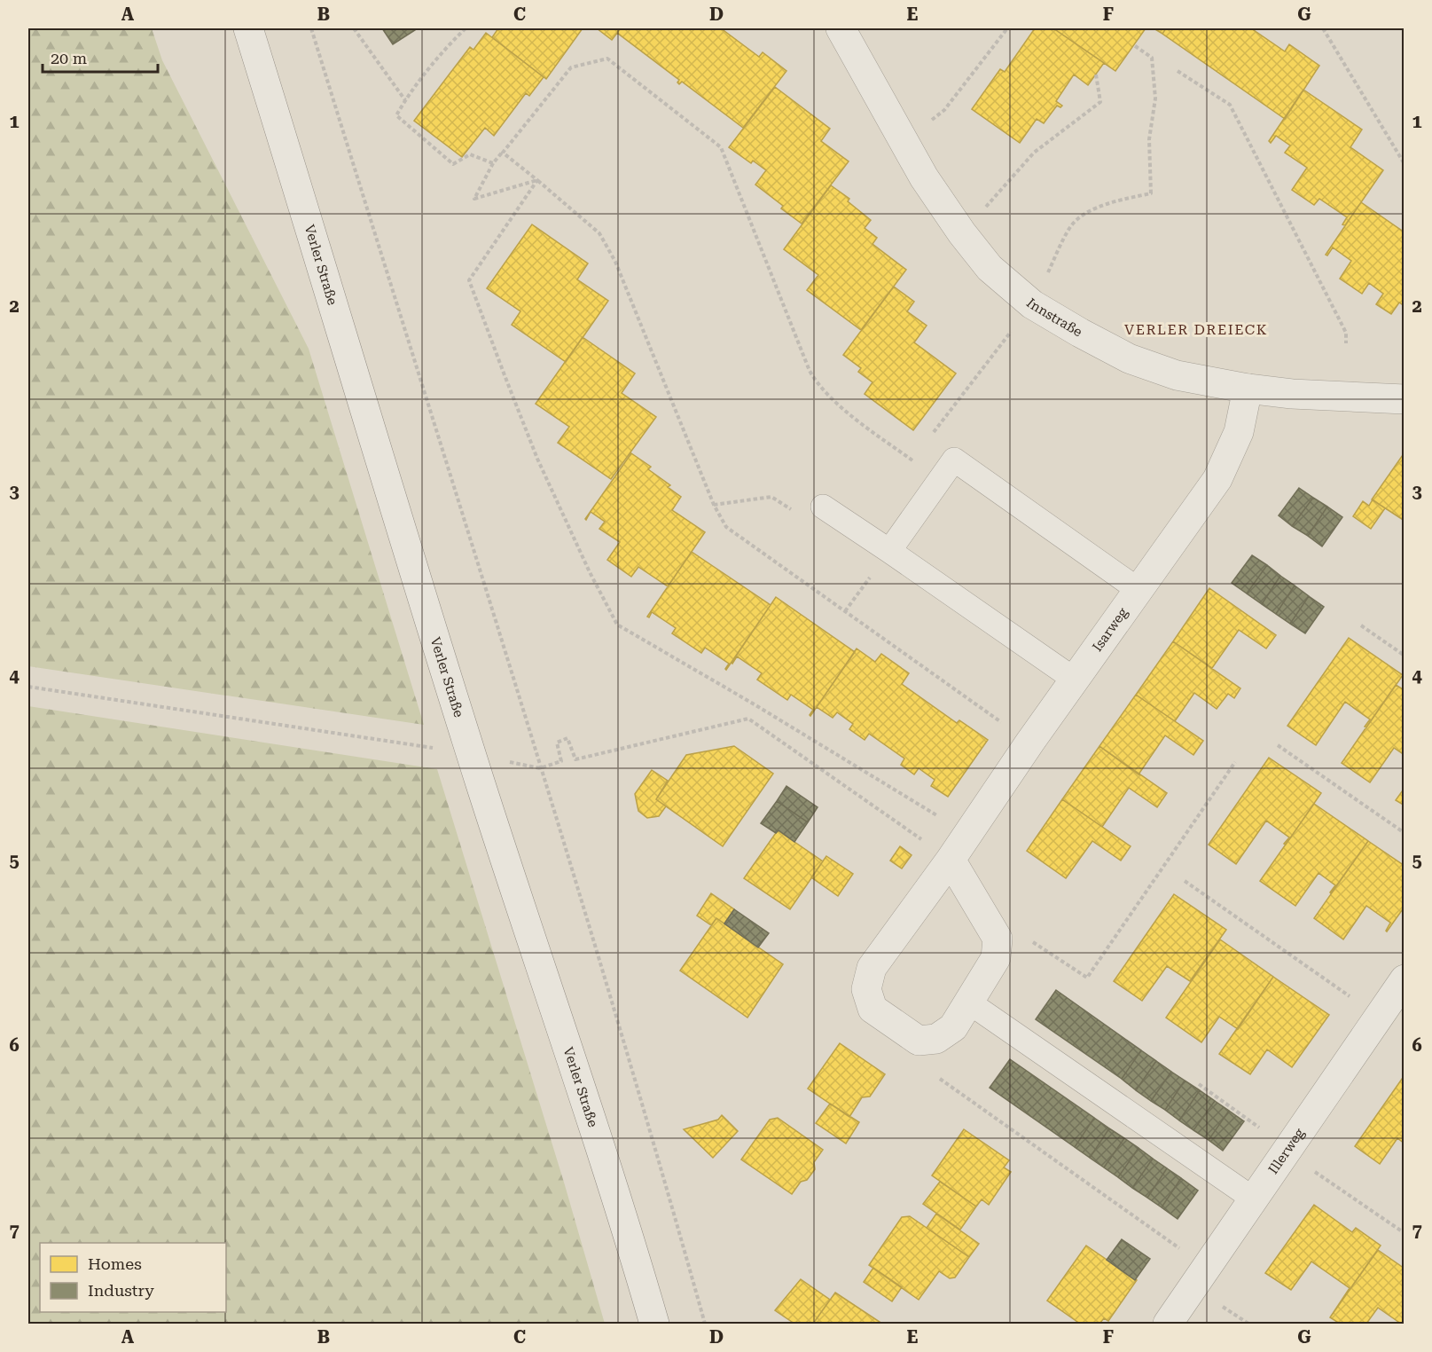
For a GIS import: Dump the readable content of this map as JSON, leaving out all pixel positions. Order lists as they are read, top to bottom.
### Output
{
  "streets": {
    "street": [
      "Verler Straße",
      "Innstraße",
      "Isarweg",
      "Illerweg"
    ]
  },
  "crossings": [
    ["Innstraße", "Isarweg"]
  ],
  "districts": ["VERLER DREIECK"],
  "legend": ["Homes", "Industry"],
  "scale_bar": "20 m",
  "grid": {
    "columns": [
      "A",
      "B",
      "C",
      "D",
      "E",
      "F",
      "G"
    ],
    "rows": [
      "1",
      "2",
      "3",
      "4",
      "5",
      "6",
      "7"
    ]
  }
}
